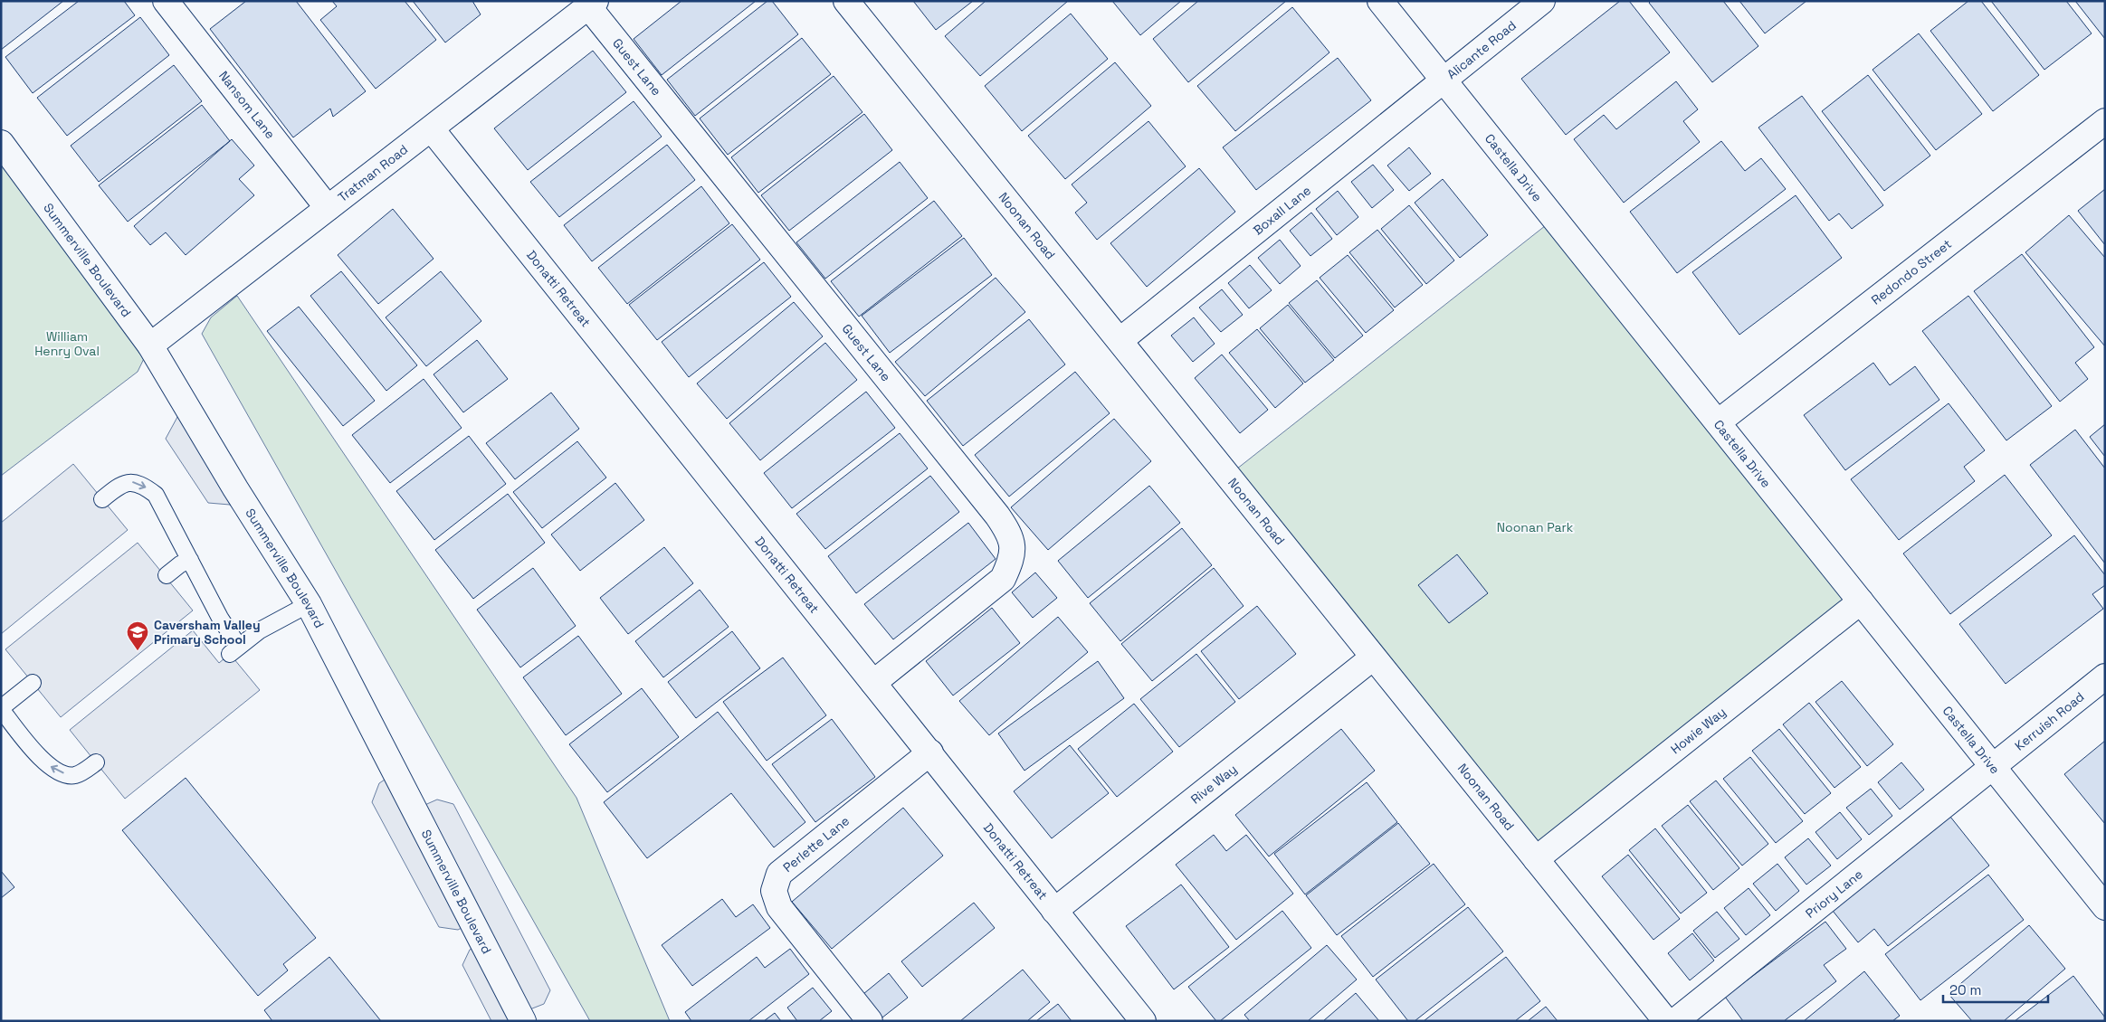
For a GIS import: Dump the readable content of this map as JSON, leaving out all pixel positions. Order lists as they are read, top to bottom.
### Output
{
  "streets": {
    "street": [
      "Alicante Road",
      "Guest Lane",
      "Nansom Lane",
      "Castella Drive",
      "Tratman Road",
      "Boxall Lane",
      "Noonan Road",
      "Summerville Boulevard",
      "Redondo Street",
      "Donatti Retreat",
      "Kerruish Road",
      "Howie Way",
      "Rive Way",
      "Perlette Lane",
      "Priory Lane"
    ]
  },
  "crossings": [
    ["Alicante Road", "Castella Drive"],
    ["Alicante Road", "Boxall Lane"],
    ["Guest Lane", "Tratman Road"],
    ["Guest Lane", "Donatti Retreat"],
    ["Nansom Lane", "Tratman Road"],
    ["Castella Drive", "Boxall Lane"],
    ["Castella Drive", "Redondo Street"],
    ["Castella Drive", "Kerruish Road"],
    ["Castella Drive", "Howie Way"],
    ["Castella Drive", "Priory Lane"],
    ["Tratman Road", "Summerville Boulevard"],
    ["Tratman Road", "Donatti Retreat"],
    ["Boxall Lane", "Noonan Road"],
    ["Noonan Road", "Howie Way"],
    ["Noonan Road", "Rive Way"],
    ["Donatti Retreat", "Rive Way"],
    ["Donatti Retreat", "Perlette Lane"],
    ["Kerruish Road", "Priory Lane"]
  ],
  "parks": ["William Henry Oval", "Noonan Park"],
  "places": {
    "school or university": ["Caversham Valley Primary School"]
  },
  "scale_bar": "20 m"
}
